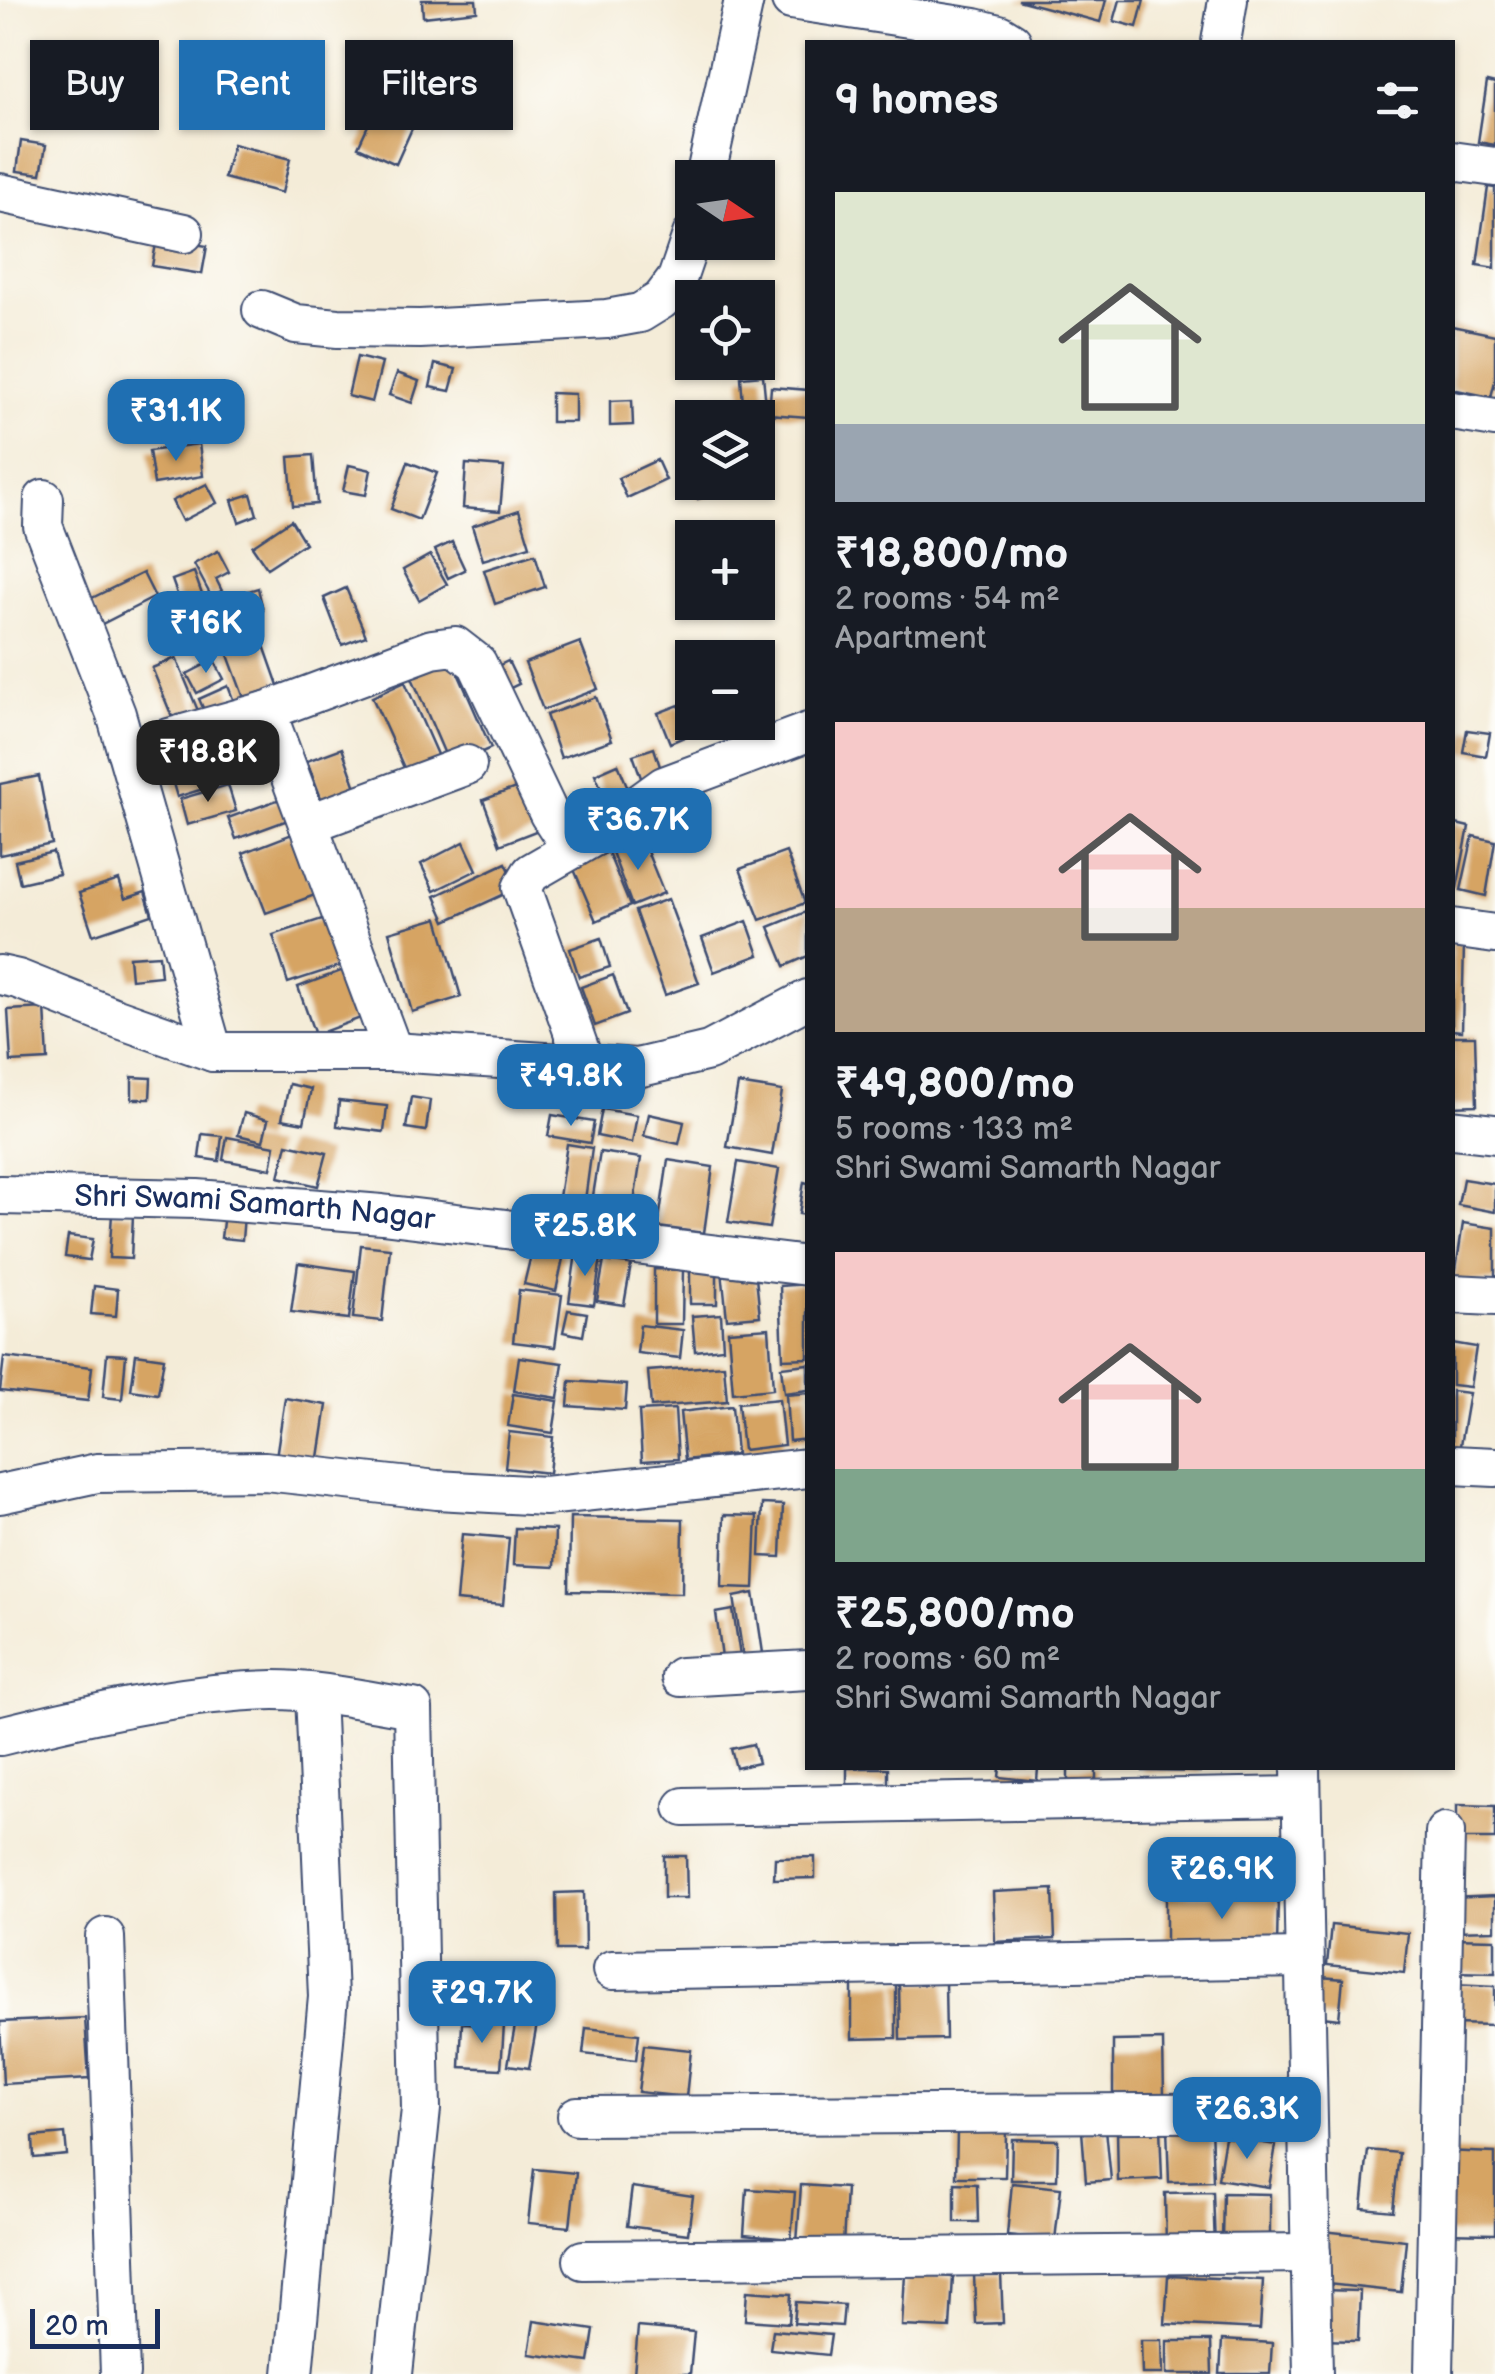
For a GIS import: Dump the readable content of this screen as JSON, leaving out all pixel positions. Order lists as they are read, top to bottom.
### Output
{
  "streets": {
    "street": ["Shri Swami Samarth Nagar"]
  },
  "scale_bar": "20 m",
  "north": "right",
  "page": {
    "chip": ["Buy", "Rent", "Filters"],
    "heading": "9 homes",
    "map_buttons": ["+", "−"],
    "list": [
      {
        "name": "₹18,800/mo",
        "note": "2 rooms · 54 m² · Apartment"
      },
      {
        "name": "₹49,800/mo",
        "note": "5 rooms · 133 m² · Shri Swami Samarth Nagar"
      },
      {
        "name": "₹25,800/mo",
        "note": "2 rooms · 60 m² · Shri Swami Samarth Nagar"
      }
    ],
    "price": [
      "₹31.1K",
      "₹16K",
      "₹18.8K",
      "₹36.7K",
      "₹49.8K",
      "₹25.8K",
      "₹26.9K",
      "₹29.7K",
      "₹26.3K"
    ],
    "scale": "20 m"
  }
}
